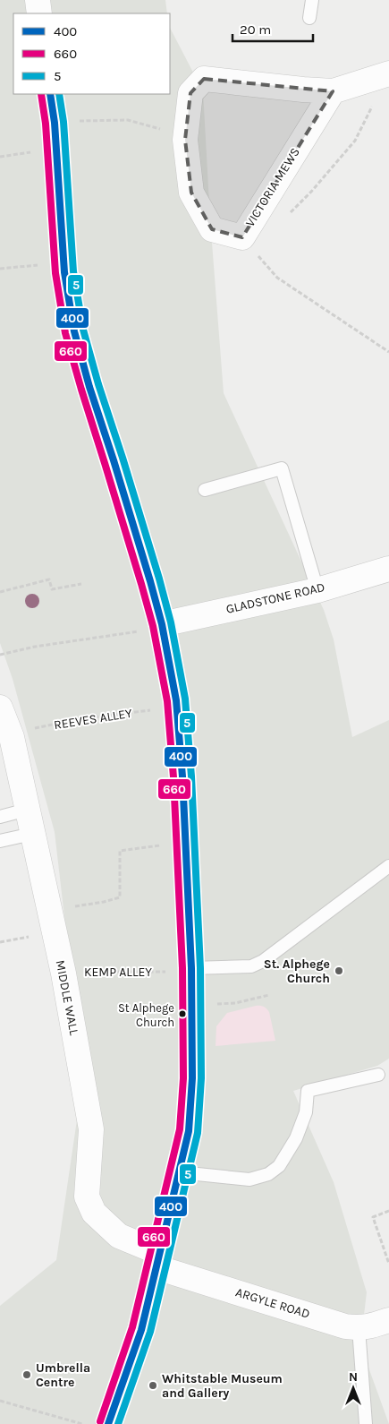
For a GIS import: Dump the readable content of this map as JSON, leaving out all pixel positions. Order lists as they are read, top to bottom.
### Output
{
  "streets": {
    "street": [
      "VICTORIA MEWS",
      "GLADSTONE ROAD",
      "MIDDLE WALL",
      "ARGYLE ROAD"
    ],
    "path": ["REEVES ALLEY", "KEMP ALLEY"]
  },
  "crossings": [
    ["REEVES ALLEY", "MIDDLE WALL"],
    ["KEMP ALLEY", "MIDDLE WALL"],
    ["MIDDLE WALL", "ARGYLE ROAD"]
  ],
  "places": [
    "St. Alphege Church",
    "St Alphege Church",
    "Umbrella Centre",
    "Whitstable Museum and Gallery"
  ],
  "lines": ["transit line 400", "transit line 660", "transit line 5"],
  "legend": ["400", "660", "5"],
  "scale_bar": "20 m",
  "north": "top"
}
